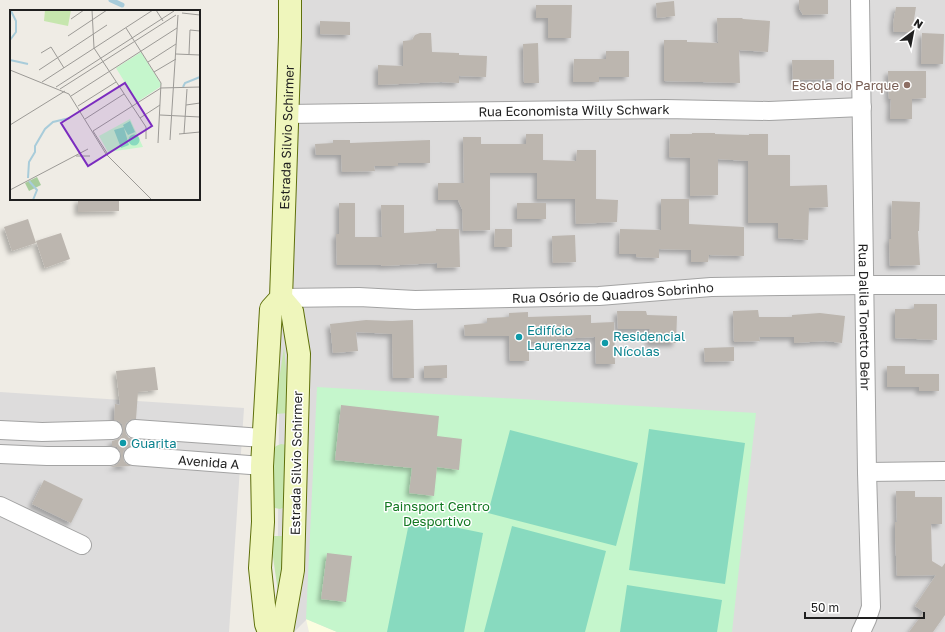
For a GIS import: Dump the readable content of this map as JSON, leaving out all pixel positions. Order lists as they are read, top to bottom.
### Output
{
  "streets": {
    "street": [
      "Rua Economista Willy Schwark",
      "Estrada Silvio Schirmer",
      "Rua Osório de Quadros Sobrinho",
      "Rua Dalila Tonetto Behr",
      "Avenida A"
    ]
  },
  "crossings": [
    ["Rua Economista Willy Schwark", "Estrada Silvio Schirmer"],
    ["Rua Economista Willy Schwark", "Rua Dalila Tonetto Behr"],
    ["Estrada Silvio Schirmer", "Rua Osório de Quadros Sobrinho"],
    ["Rua Osório de Quadros Sobrinho", "Rua Dalila Tonetto Behr"]
  ],
  "parks": ["Painsport Centro Desportivo"],
  "places": [
    "Escola do Parque",
    "Edifício Laurenzza",
    "Residencial Nícolas",
    "Guarita"
  ],
  "scale_bar": "50 m",
  "north": "top right"
}
